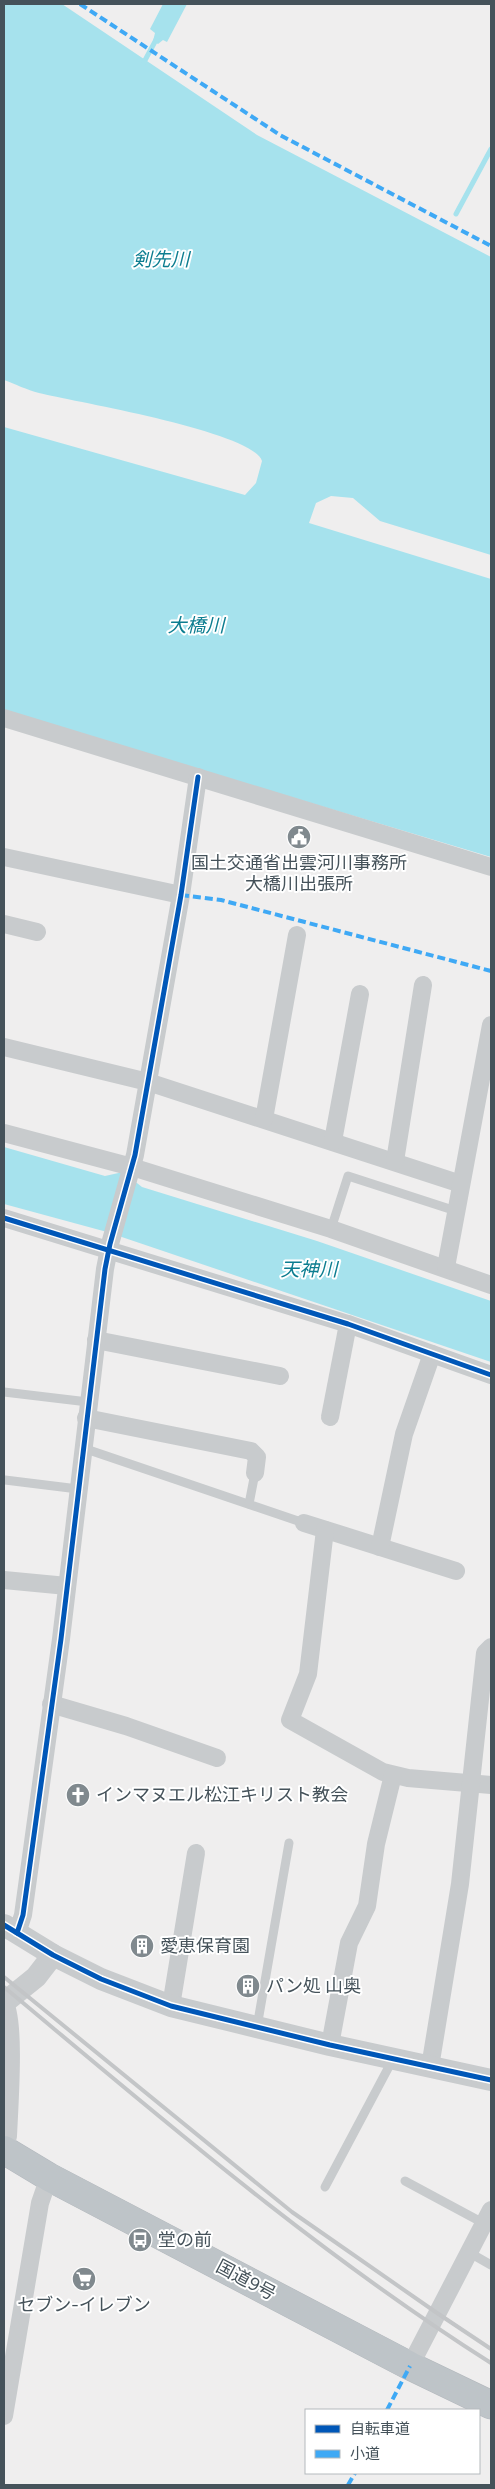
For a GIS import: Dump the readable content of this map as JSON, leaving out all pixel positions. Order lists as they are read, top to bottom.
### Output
{
  "streets": {
    "highway": ["国道9号"]
  },
  "water": ["剣先川", "大橋川", "天神川"],
  "places": {
    "public building": ["国土交通省出雲河川事務所 大橋川出張所"],
    "church": ["インマヌエル松江キリスト教会"],
    "building": ["愛恵保育園", "パン処 山奥"],
    "bus stop": ["堂の前"],
    "supermarket": ["セブン-イレブン"]
  },
  "legend": ["自転車道", "小道"]
}
